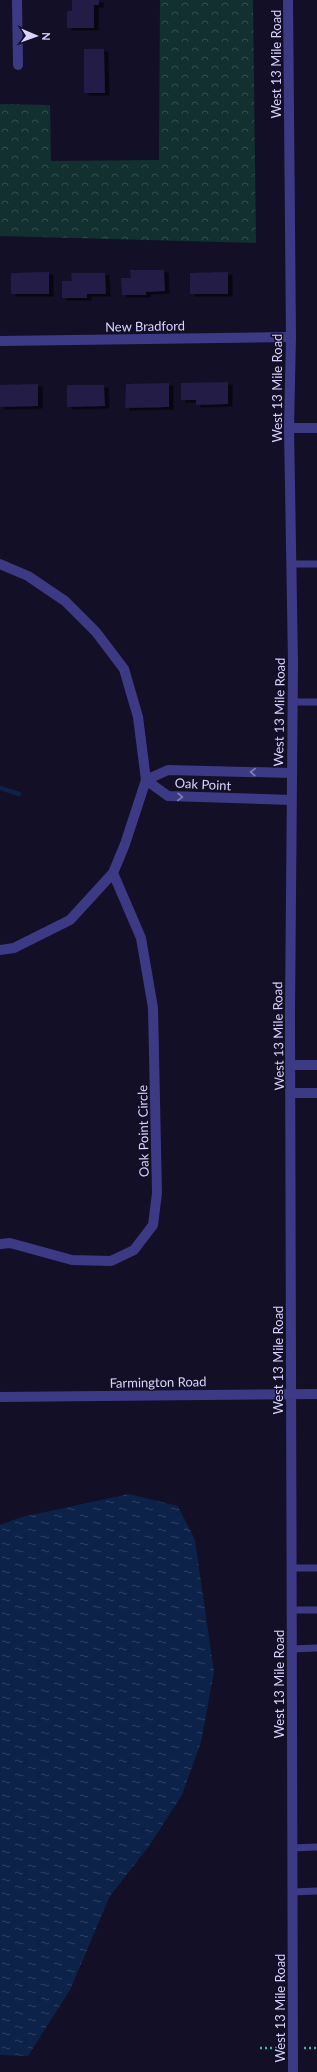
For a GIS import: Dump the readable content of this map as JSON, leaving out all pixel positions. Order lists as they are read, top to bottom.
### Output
{
  "streets": {
    "street": [
      "West 13 Mile Road",
      "New Bradford",
      "Oak Point",
      "Oak Point Circle",
      "Farmington Road"
    ]
  },
  "crossings": [
    ["West 13 Mile Road", "New Bradford"],
    ["West 13 Mile Road", "Oak Point"],
    ["West 13 Mile Road", "Farmington Road"]
  ],
  "north": "right"
}
